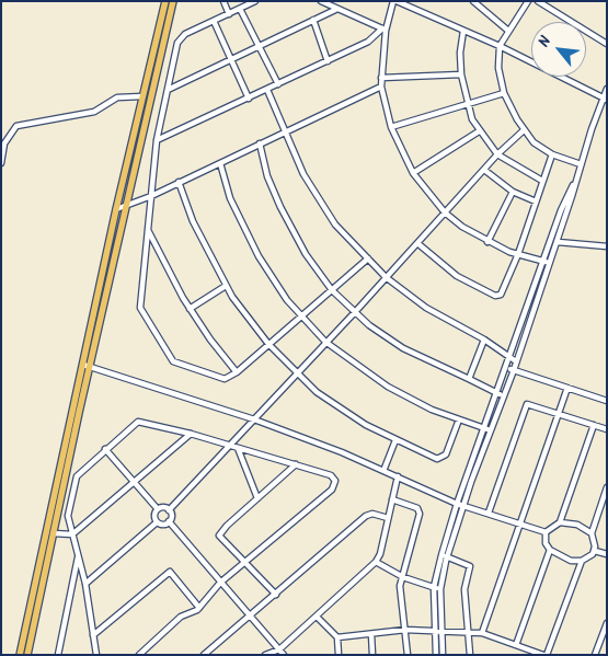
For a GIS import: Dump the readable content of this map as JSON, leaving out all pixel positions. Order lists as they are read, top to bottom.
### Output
{
  "north": "top left"
}
